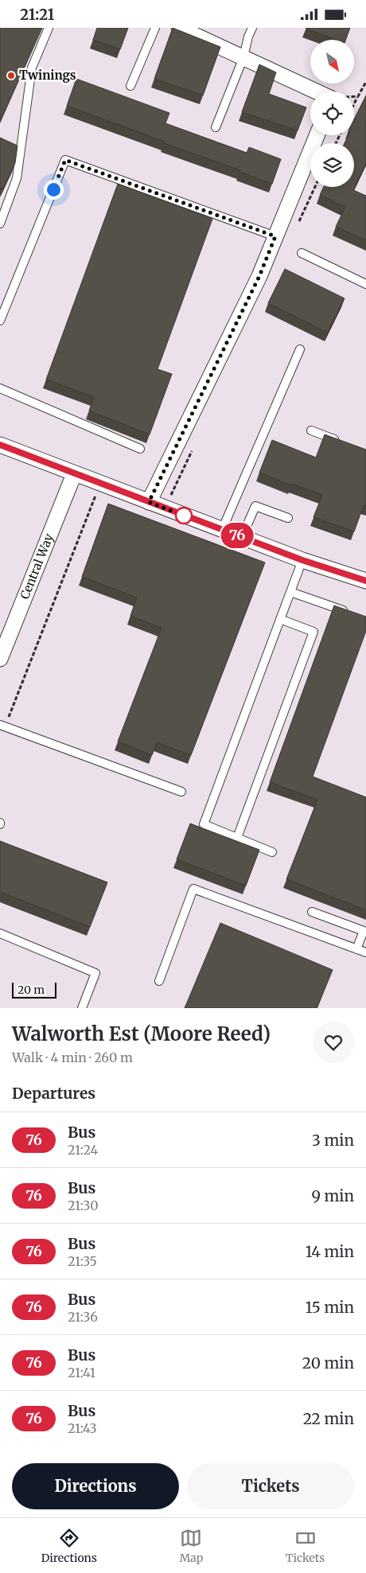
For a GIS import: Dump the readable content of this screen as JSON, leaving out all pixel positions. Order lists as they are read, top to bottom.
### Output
{
  "streets": {
    "street": ["Central Way"]
  },
  "places": ["Twinings"],
  "lines": ["bus line 76"],
  "scale_bar": "20 m",
  "north": "bottom right",
  "page": {
    "status": "21:21",
    "on_map": "76",
    "scale": "20 m",
    "heading": [
      ["Walworth Est (Moore Reed)", "Walk · 4 min · 260 m"],
      "Departures"
    ],
    "list": [
      {
        "mark": "76",
        "name": "Bus",
        "note": "21:24",
        "value": "3 min"
      },
      {
        "mark": "76",
        "name": "Bus",
        "note": "21:30",
        "value": "9 min"
      },
      {
        "mark": "76",
        "name": "Bus",
        "note": "21:35",
        "value": "14 min"
      },
      {
        "mark": "76",
        "name": "Bus",
        "note": "21:36",
        "value": "15 min"
      },
      {
        "mark": "76",
        "name": "Bus",
        "note": "21:41",
        "value": "20 min"
      },
      {
        "mark": "76",
        "name": "Bus",
        "note": "21:43",
        "value": "22 min"
      }
    ],
    "buttons": ["Directions", "Tickets"],
    "tabs": ["Directions", "Map", "Tickets"]
  }
}
